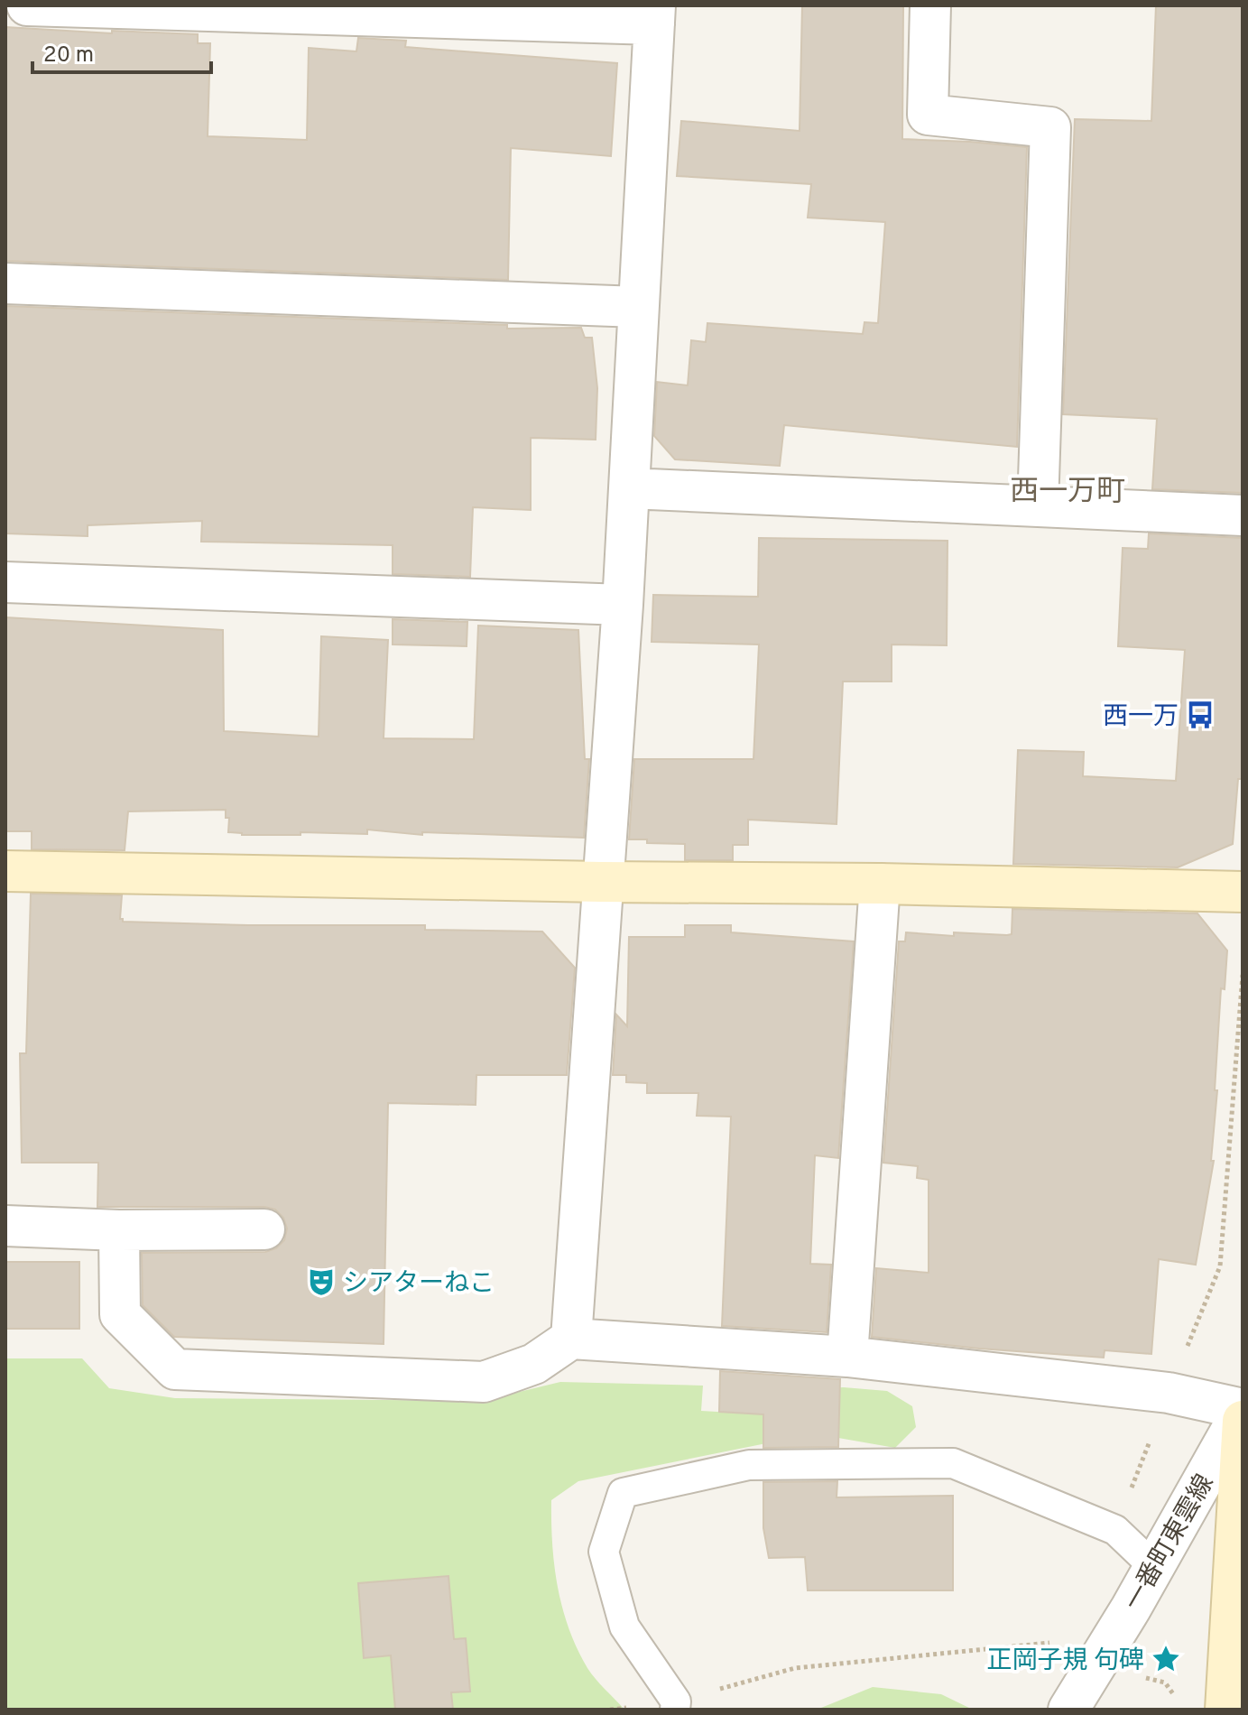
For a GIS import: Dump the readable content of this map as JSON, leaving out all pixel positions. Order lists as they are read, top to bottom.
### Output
{
  "streets": {
    "street": ["一番町東雲線"]
  },
  "districts": ["西一万町"],
  "places": {
    "bus stop": ["西一万"],
    "theatre": ["シアターねこ"],
    "place": ["正岡子規 句碑"]
  },
  "scale_bar": "20 m"
}
